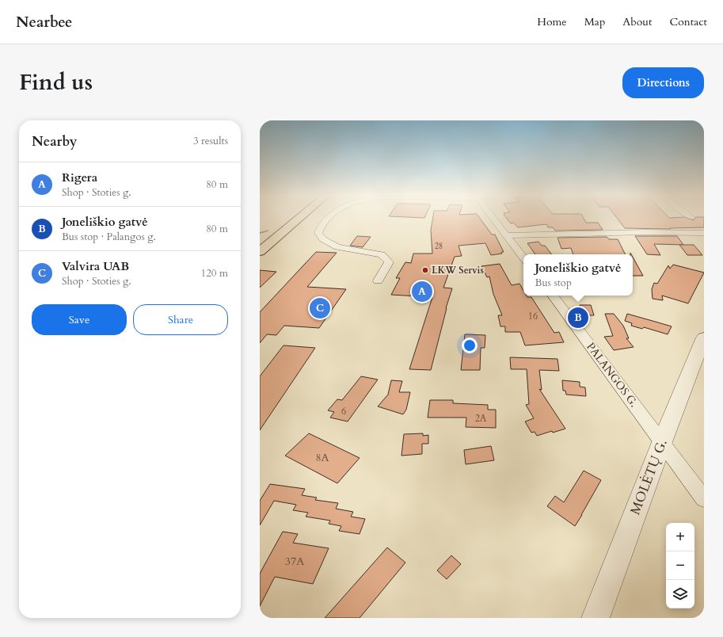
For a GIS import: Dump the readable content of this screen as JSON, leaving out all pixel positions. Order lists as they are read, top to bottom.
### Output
{
  "streets": {
    "street": ["PALANGOS G.", "MOLĖTŲ G."]
  },
  "crossings": [
    ["PALANGOS G.", "MOLĖTŲ G."]
  ],
  "places": ["LKW Servis"],
  "house_numbers": [
    "28",
    "16",
    "6",
    "2A",
    "8A",
    "37A"
  ],
  "page": {
    "header": "Nearbee",
    "nav": [
      "Home",
      "Map",
      "About",
      "Contact"
    ],
    "title": "Find us",
    "buttons": [
      "Directions",
      ["Save", "Share"]
    ],
    "heading": ["Nearby", "3 results"],
    "list": [
      {
        "mark": "A",
        "name": "Rigera",
        "note": "Shop · Stoties g.",
        "value": "80 m"
      },
      {
        "mark": "B",
        "name": "Joneliškio gatvė",
        "note": "Bus stop · Palangos g.",
        "value": "80 m"
      },
      {
        "mark": "C",
        "name": "Valvira UAB",
        "note": "Shop · Stoties g.",
        "value": "120 m"
      }
    ],
    "popup": ["Joneliškio gatvė", "Bus stop"],
    "pins": ["A", "C", "B"],
    "map_buttons": ["+", "−"]
  }
}
